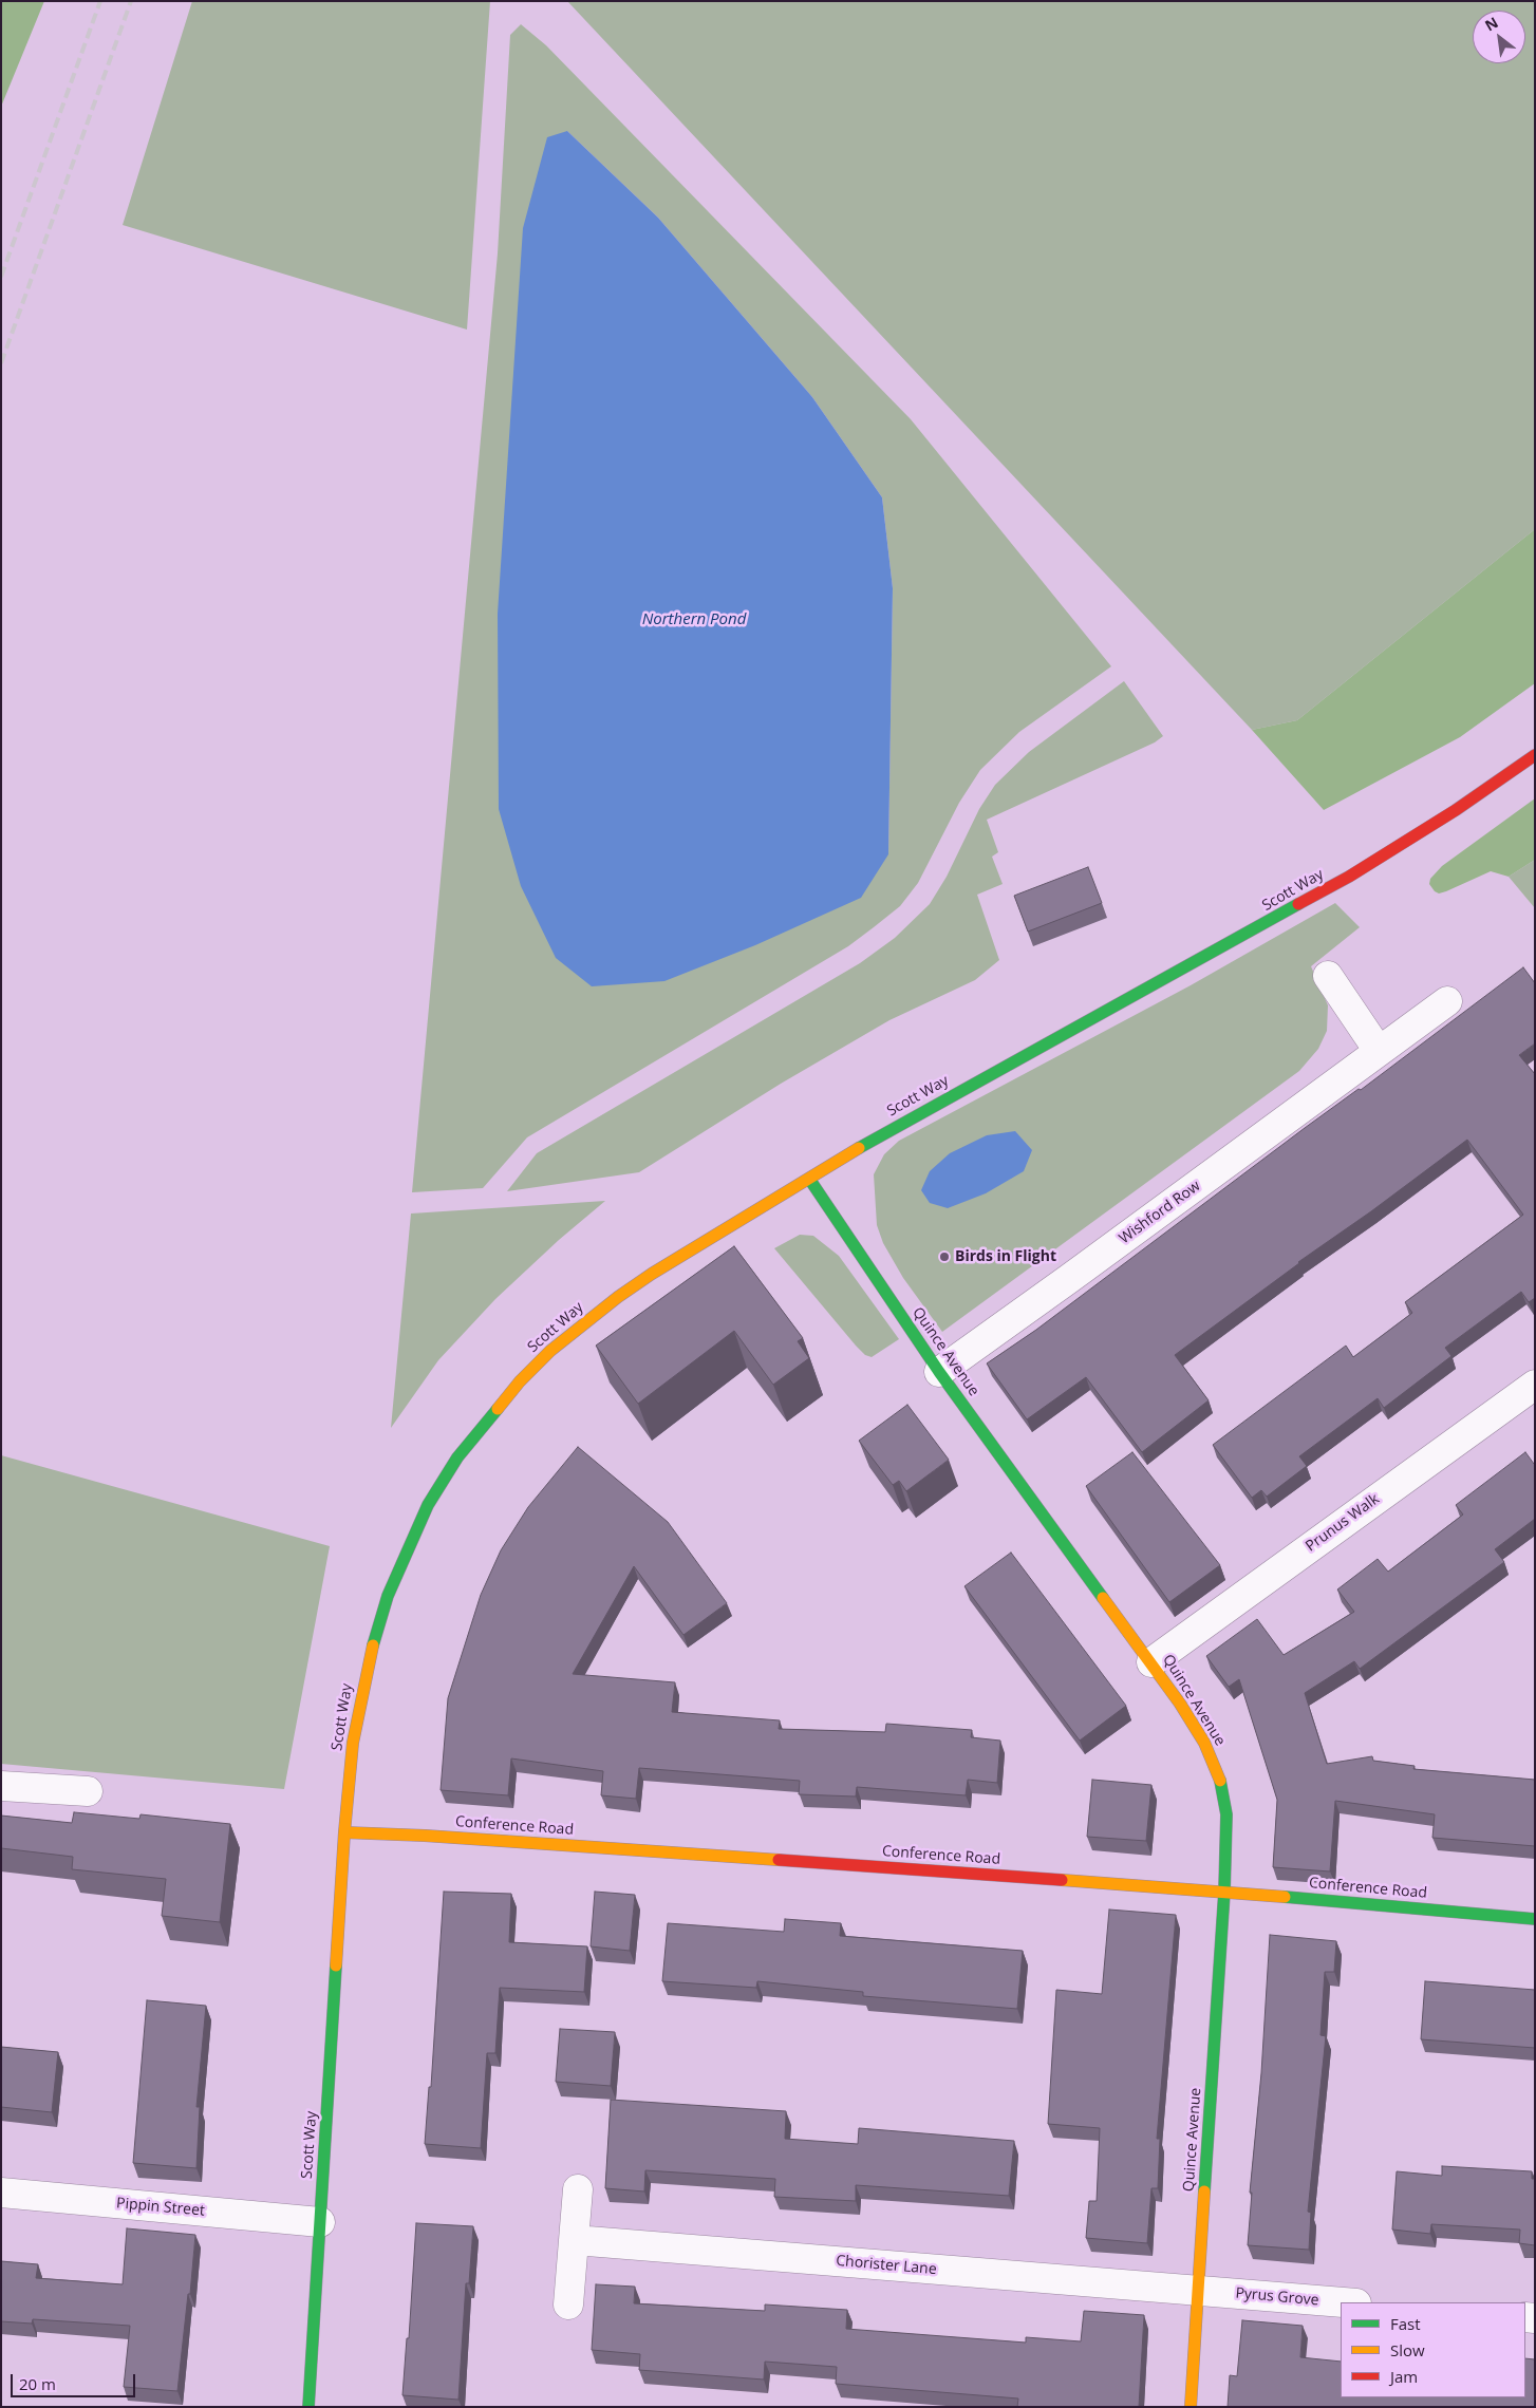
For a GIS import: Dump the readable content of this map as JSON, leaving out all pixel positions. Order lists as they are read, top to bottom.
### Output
{
  "streets": {
    "street": [
      "Scott Way",
      "Wishford Row",
      "Quince Avenue",
      "Prunus Walk",
      "Conference Road",
      "Pippin Street",
      "Chorister Lane",
      "Pyrus Grove"
    ]
  },
  "crossings": [
    ["Scott Way", "Quince Avenue"],
    ["Scott Way", "Conference Road"],
    ["Scott Way", "Pippin Street"],
    ["Wishford Row", "Quince Avenue"],
    ["Quince Avenue", "Prunus Walk"],
    ["Quince Avenue", "Conference Road"],
    ["Quince Avenue", "Chorister Lane"],
    ["Quince Avenue", "Pyrus Grove"],
    ["Chorister Lane", "Pyrus Grove"]
  ],
  "water": ["Northern Pond"],
  "places": ["Birds in Flight"],
  "legend": ["Fast", "Slow", "Jam"],
  "scale_bar": "20 m",
  "north": "top left"
}
